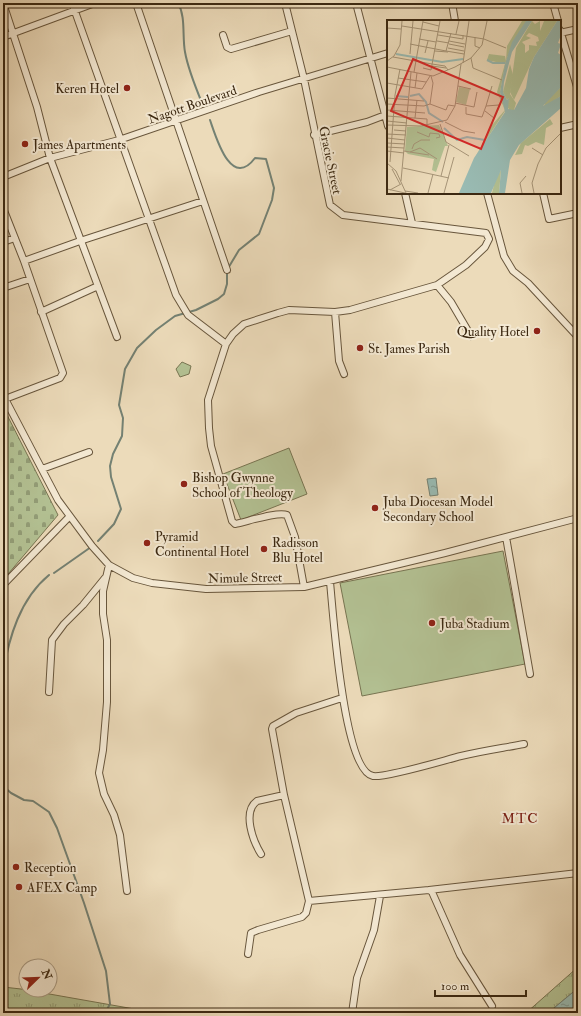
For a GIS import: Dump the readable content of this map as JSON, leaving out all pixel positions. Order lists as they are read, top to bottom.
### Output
{
  "streets": {
    "street": ["Nagott Boulevard", "Gracie Street", "Nimule Street"]
  },
  "crossings": [
    ["Nagott Boulevard", "Gracie Street"]
  ],
  "districts": ["MTC"],
  "places": [
    "Keren Hotel",
    "James Apartments",
    "Quality Hotel",
    "St. James Parish",
    "Bishop Gwynne School of Theology",
    "Juba Diocesan Model Secondary School",
    "Pyramid Continental Hotel",
    "Radisson Blu Hotel",
    "Juba Stadium",
    "Reception",
    "AFEX Camp"
  ],
  "scale_bar": "100 m",
  "north": "top right"
}
